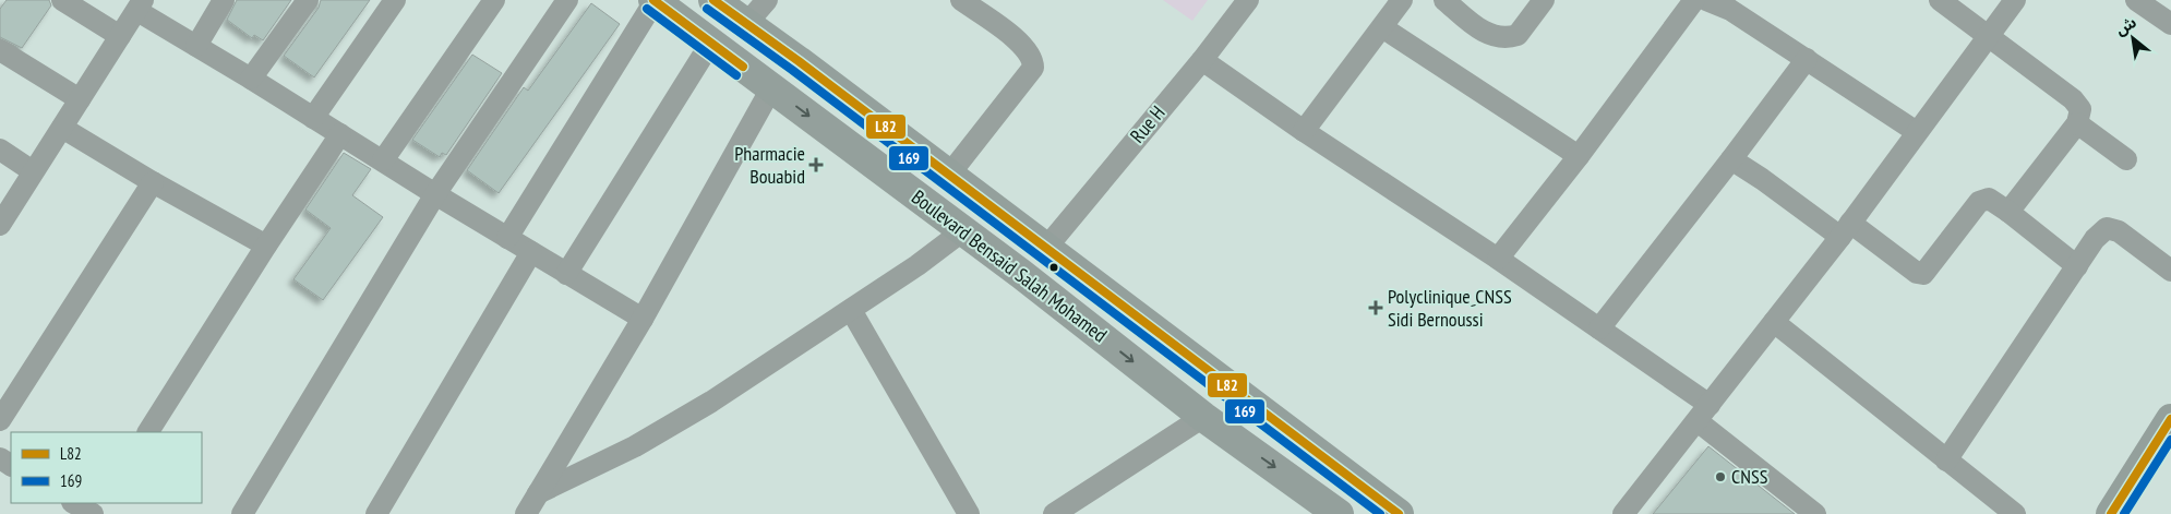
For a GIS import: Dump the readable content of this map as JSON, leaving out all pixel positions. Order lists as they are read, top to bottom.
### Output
{
  "streets": {
    "street": ["Rue H", "Boulevard Bensaid Salah Mohamed"]
  },
  "crossings": [
    ["Rue H", "Boulevard Bensaid Salah Mohamed"]
  ],
  "places": {
    "health": ["Pharmacie Bouabid", "Polyclinique ِCNSS Sidi Bernoussi"],
    "other": ["CNSS"]
  },
  "lines": ["transit line L82", "transit line 169"],
  "legend": ["L82", "169"],
  "north": "top left"
}
